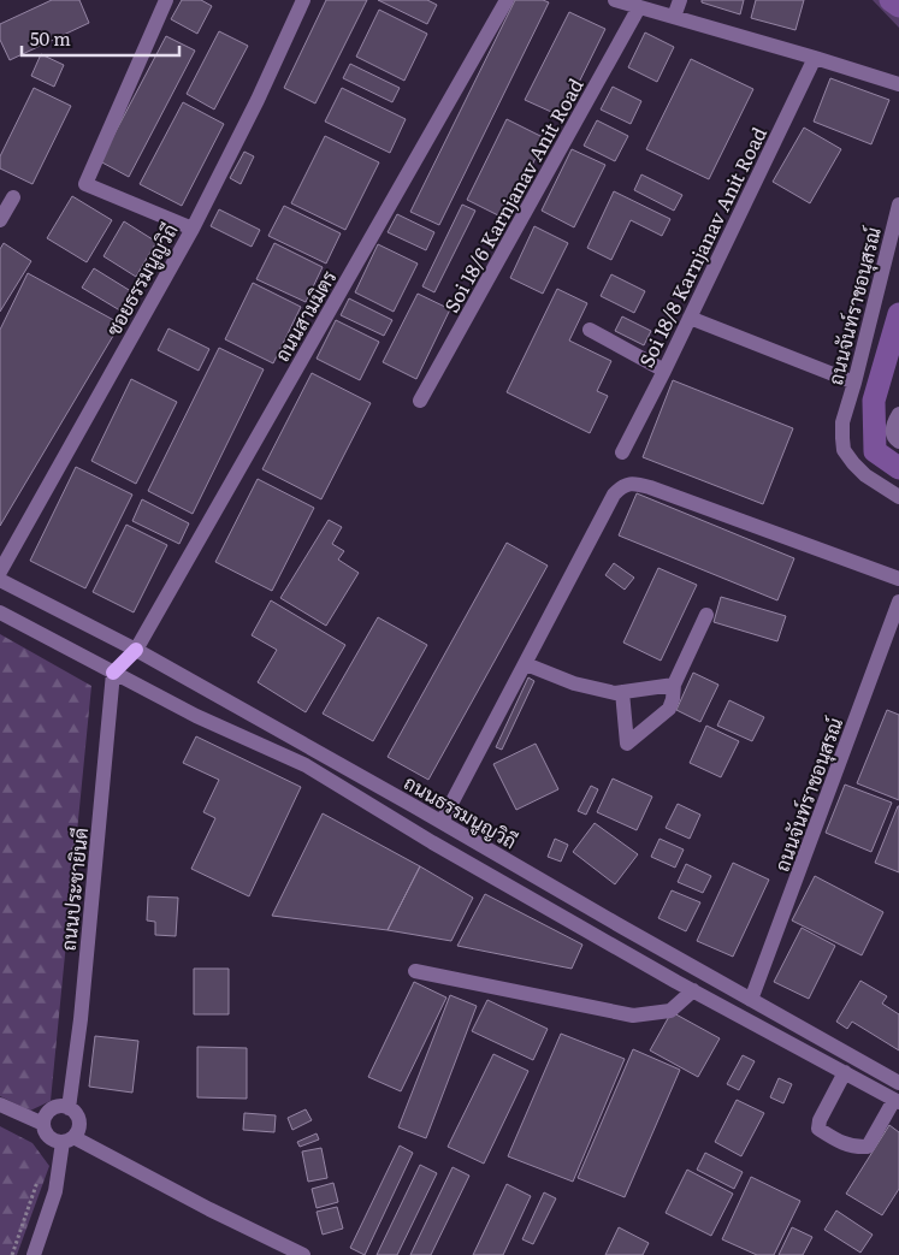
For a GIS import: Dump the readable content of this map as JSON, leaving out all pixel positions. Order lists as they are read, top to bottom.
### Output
{
  "streets": {
    "street": [
      "Soi 18/6 Karnjanav Anit Road",
      "Soi 18/8 Karnjanav Anit Road",
      "ซอยธรรมนูญวิถี",
      "ถนนจันท์ราชอนุสรณ์",
      "ถนนสามมิตร",
      "ถนนธรรมนูญวิถี",
      "ถนนประชายินดี"
    ]
  },
  "crossings": [
    ["ถนนจันท์ราชอนุสรณ์", "ถนนธรรมนูญวิถี"],
    ["ถนนสามมิตร", "ถนนธรรมนูญวิถี"],
    ["ถนนธรรมนูญวิถี", "ถนนประชายินดี"]
  ],
  "scale_bar": "50 m"
}
